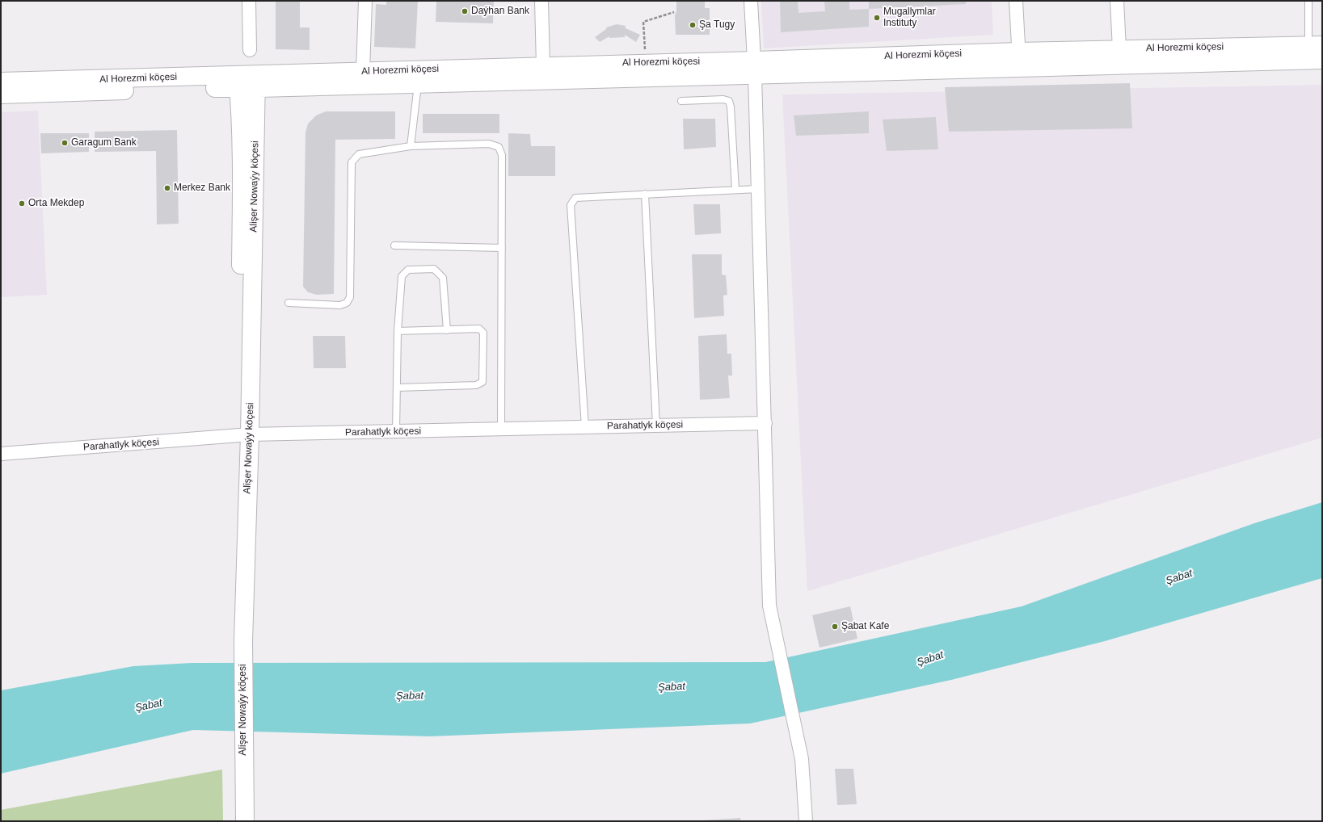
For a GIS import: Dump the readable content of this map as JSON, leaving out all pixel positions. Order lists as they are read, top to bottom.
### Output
{
  "streets": {
    "street": ["Al Horezmi köçesi", "Alişer Nowaýy köçesi", "Parahatlyk köçesi"]
  },
  "crossings": [
    ["Al Horezmi köçesi", "Alişer Nowaýy köçesi"],
    ["Alişer Nowaýy köçesi", "Parahatlyk köçesi"]
  ],
  "water": ["Şabat"],
  "places": [
    "Daýhan Bank",
    "Mugallymlar Instituty",
    "Şa Tugy",
    "Garagum Bank",
    "Merkez Bank",
    "Orta Mekdep",
    "Şabat Kafe"
  ]
}
